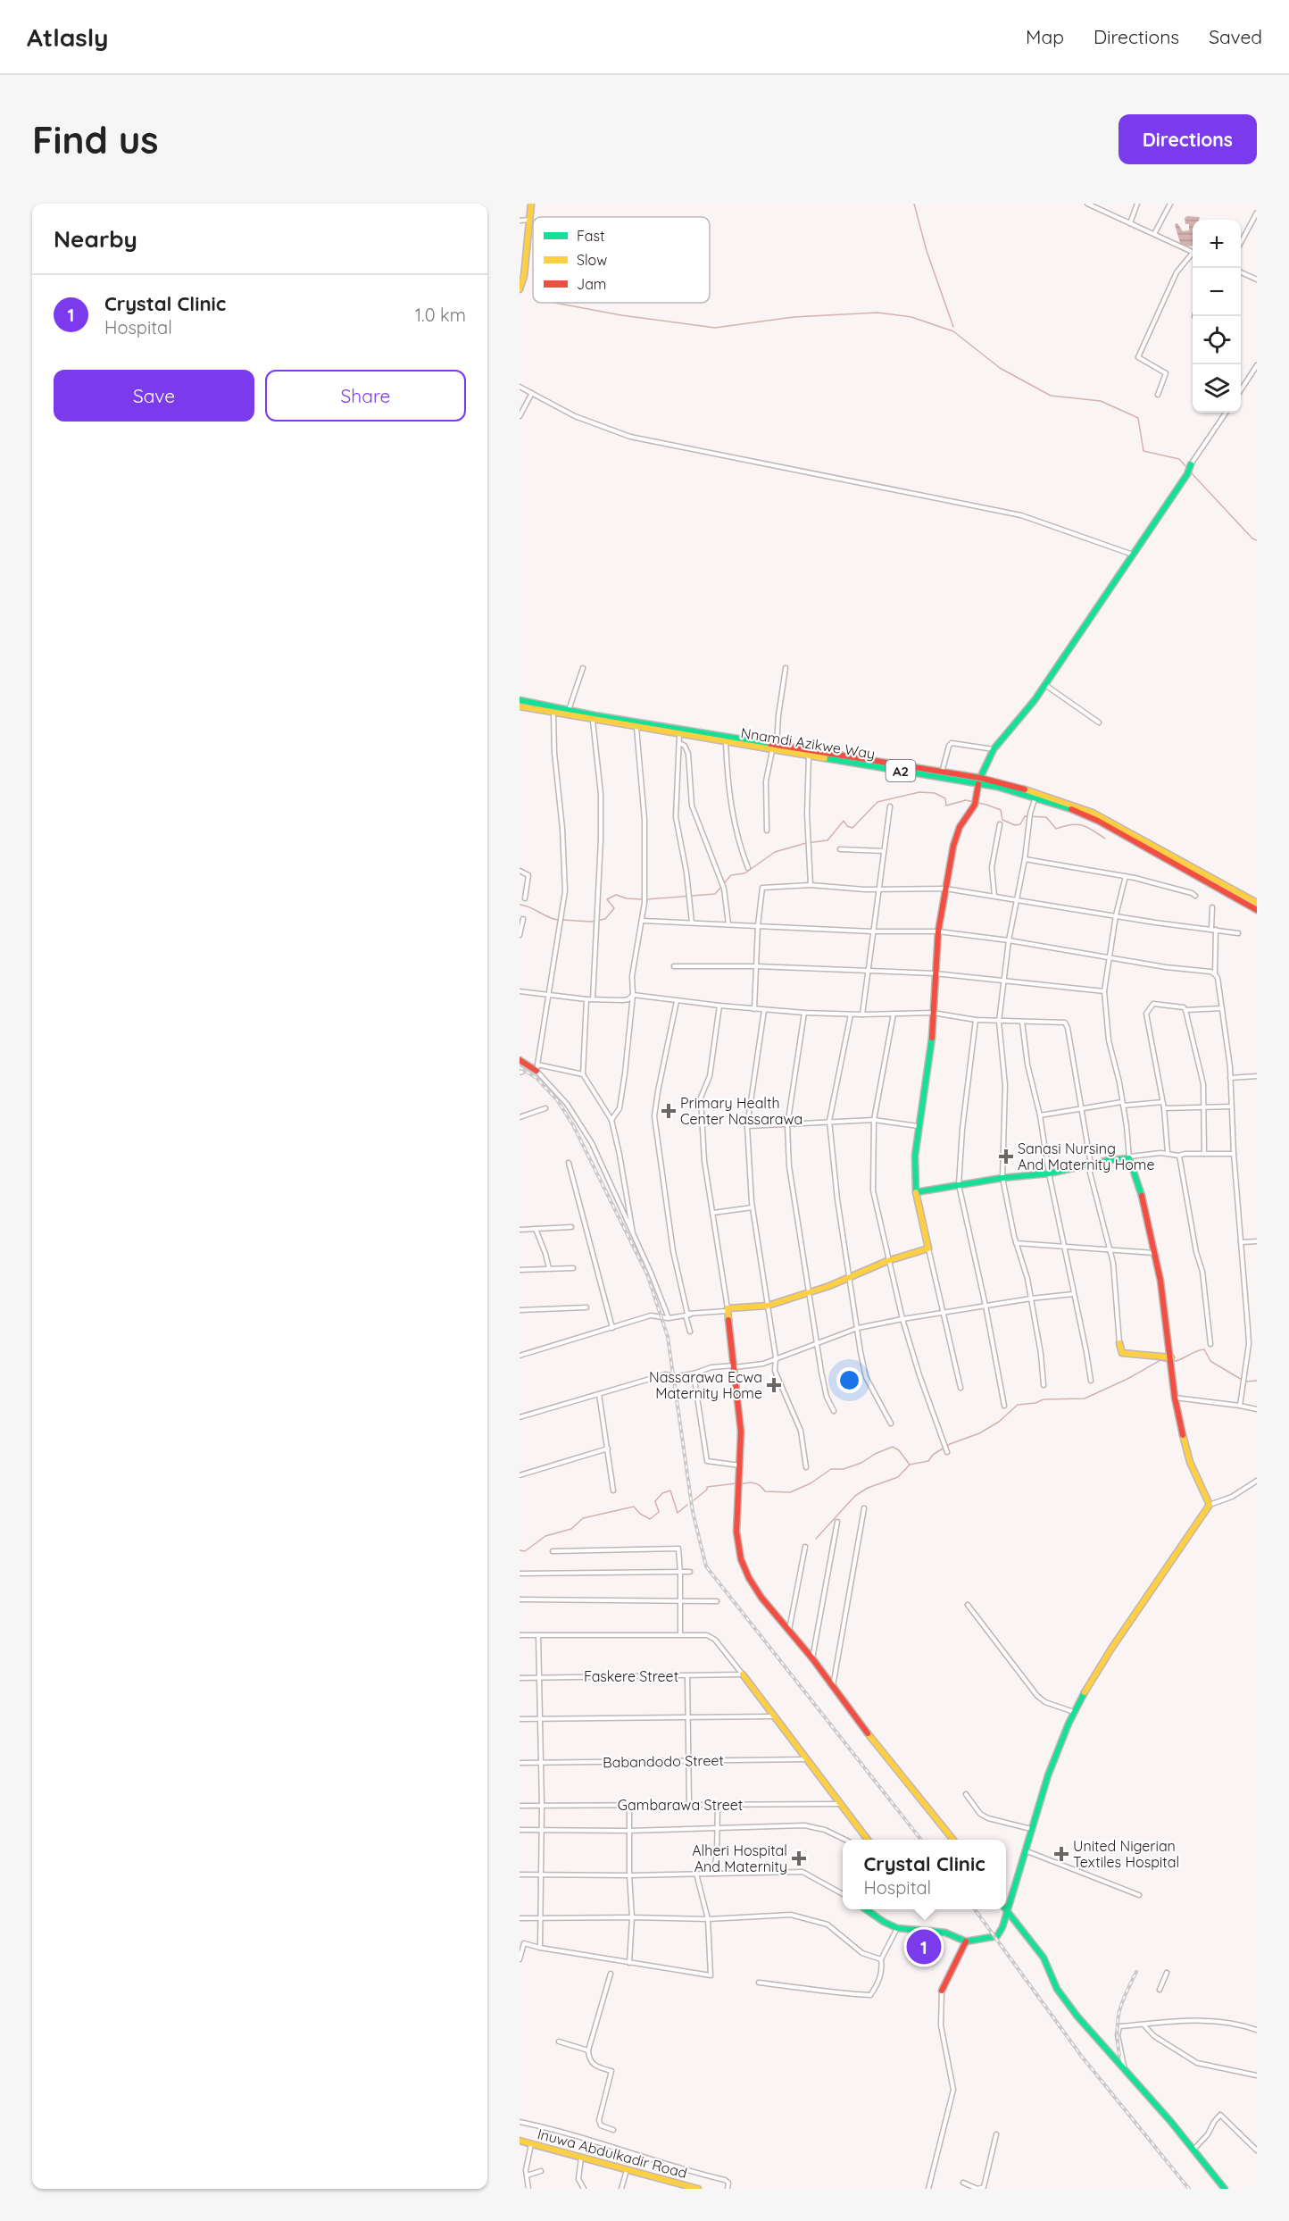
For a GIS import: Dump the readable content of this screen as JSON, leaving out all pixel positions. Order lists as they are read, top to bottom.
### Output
{
  "streets": {
    "main road": ["Nnamdi Azikwe Way", "A2", "Inuwa Abdulkadir Road"],
    "street": ["Faskere Street", "Babandodo Street", "Gambarawa Street"]
  },
  "places": {
    "health": [
      "Primary Health Center Nassarawa",
      "Sanasi Nursing And Maternity Home",
      "Nassarawa Ecwa Maternity Home",
      "United Nigerian Textiles Hospital",
      "Alheri Hospital And Maternity"
    ]
  },
  "legend": ["Fast", "Slow", "Jam"],
  "page": {
    "header": "Atlasly",
    "nav": ["Map", "Directions", "Saved"],
    "buttons": [
      "Directions",
      ["Save", "Share"]
    ],
    "title": "Find us",
    "heading": "Nearby",
    "map_buttons": ["+", "−"],
    "list": [
      {
        "mark": "1",
        "name": "Crystal Clinic",
        "note": "Hospital",
        "value": "1.0 km"
      }
    ],
    "popup": ["Crystal Clinic", "Hospital"],
    "pins": "1"
  }
}
